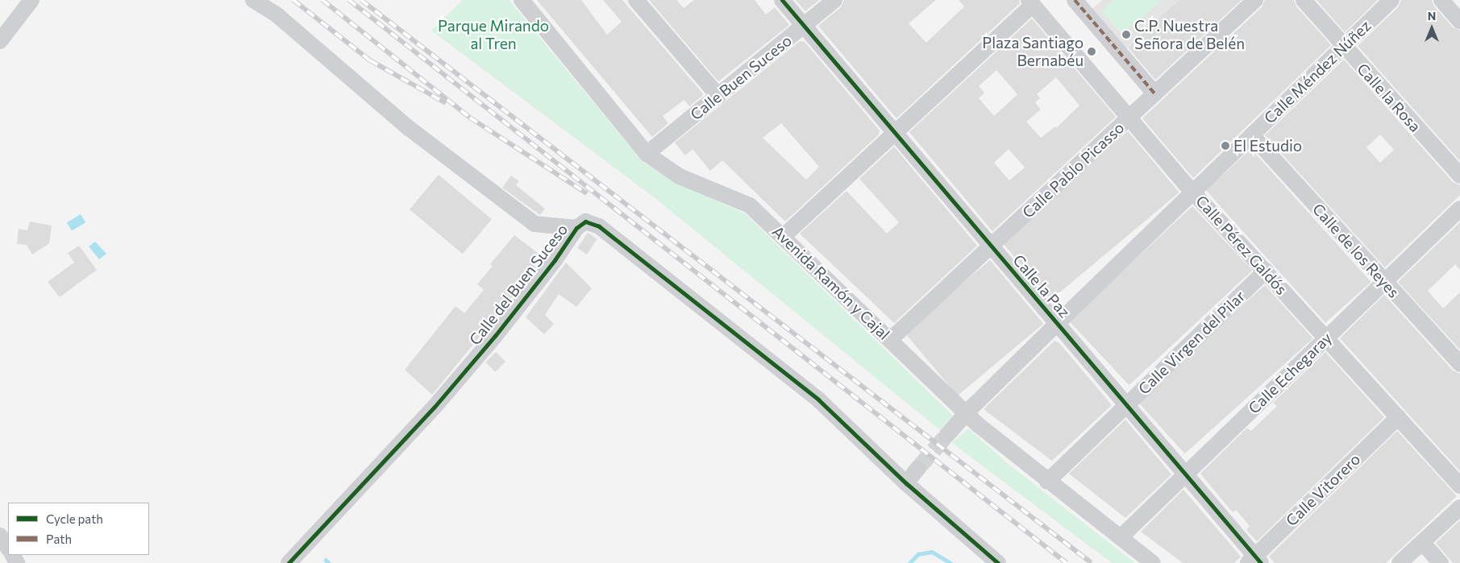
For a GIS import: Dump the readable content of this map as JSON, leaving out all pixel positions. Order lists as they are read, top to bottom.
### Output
{
  "streets": {
    "street": [
      "Calle Méndez Núñez",
      "Calle Buen Suceso",
      "Calle la Rosa",
      "Calle Pablo Picasso",
      "Calle Pérez Galdós",
      "Calle de los Reyes",
      "Avenida Ramón y Cajal",
      "Calle del Buen Suceso",
      "Calle la Paz",
      "Calle Virgen del Pilar",
      "Calle Echegaray",
      "Calle Vitorero"
    ]
  },
  "crossings": [
    ["Calle Méndez Núñez", "Calle la Rosa"],
    ["Calle Méndez Núñez", "Calle Pérez Galdós"],
    ["Calle Méndez Núñez", "Calle de los Reyes"],
    ["Calle Méndez Núñez", "Avenida Ramón y Cajal"],
    ["Calle Méndez Núñez", "Calle la Paz"],
    ["Calle Buen Suceso", "Avenida Ramón y Cajal"],
    ["Calle Buen Suceso", "Calle la Paz"],
    ["Calle Pablo Picasso", "Calle Pérez Galdós"],
    ["Calle Pablo Picasso", "Avenida Ramón y Cajal"],
    ["Calle Pablo Picasso", "Calle la Paz"],
    ["Calle Pérez Galdós", "Calle Virgen del Pilar"],
    ["Calle Pérez Galdós", "Calle Echegaray"],
    ["Calle Pérez Galdós", "Calle Vitorero"],
    ["Calle de los Reyes", "Calle Echegaray"],
    ["Avenida Ramón y Cajal", "Calle Virgen del Pilar"],
    ["Avenida Ramón y Cajal", "Calle Echegaray"],
    ["Calle la Paz", "Calle Virgen del Pilar"],
    ["Calle la Paz", "Calle Echegaray"],
    ["Calle la Paz", "Calle Vitorero"]
  ],
  "parks": ["Parque Mirando al Tren"],
  "places": ["C.P. Nuestra Señora de Belén", "Plaza Santiago Bernabéu", "El Estudio"],
  "legend": ["Cycle path", "Path"],
  "north": "top"
}
